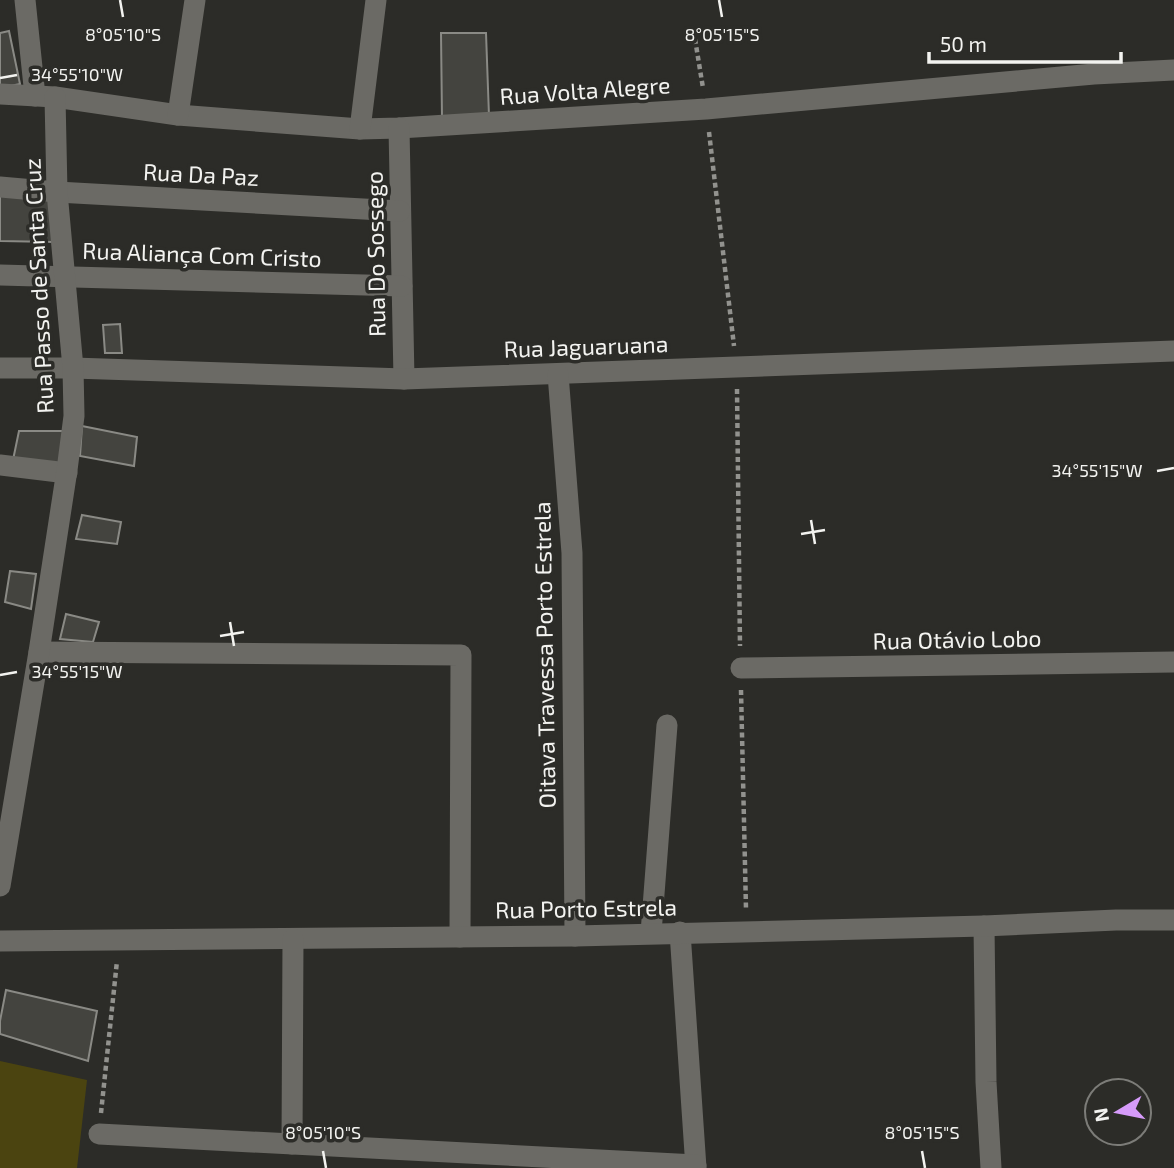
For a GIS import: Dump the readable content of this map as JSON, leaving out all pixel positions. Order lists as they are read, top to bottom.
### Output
{
  "streets": {
    "street": [
      "Rua Volta Alegre",
      "Rua Da Paz",
      "Rua Aliança Com Cristo",
      "Rua Do Sossego",
      "Rua Passo de Santa Cruz",
      "Rua Jaguaruana",
      "Rua Otávio Lobo",
      "Oitava Travessa Porto Estrela",
      "Rua Porto Estrela"
    ]
  },
  "crossings": [
    ["Rua Volta Alegre", "Rua Do Sossego"],
    ["Rua Volta Alegre", "Rua Passo de Santa Cruz"],
    ["Rua Da Paz", "Rua Do Sossego"],
    ["Rua Da Paz", "Rua Passo de Santa Cruz"],
    ["Rua Aliança Com Cristo", "Rua Do Sossego"],
    ["Rua Aliança Com Cristo", "Rua Passo de Santa Cruz"],
    ["Rua Do Sossego", "Rua Jaguaruana"],
    ["Rua Passo de Santa Cruz", "Rua Jaguaruana"],
    ["Rua Jaguaruana", "Oitava Travessa Porto Estrela"],
    ["Oitava Travessa Porto Estrela", "Rua Porto Estrela"]
  ],
  "scale_bar": "50 m",
  "north": "left",
  "coordinates": [
    "8°05'10\"S",
    "8°05'15\"S",
    "34°55'10\"W",
    "34°55'15\"W"
  ]
}
